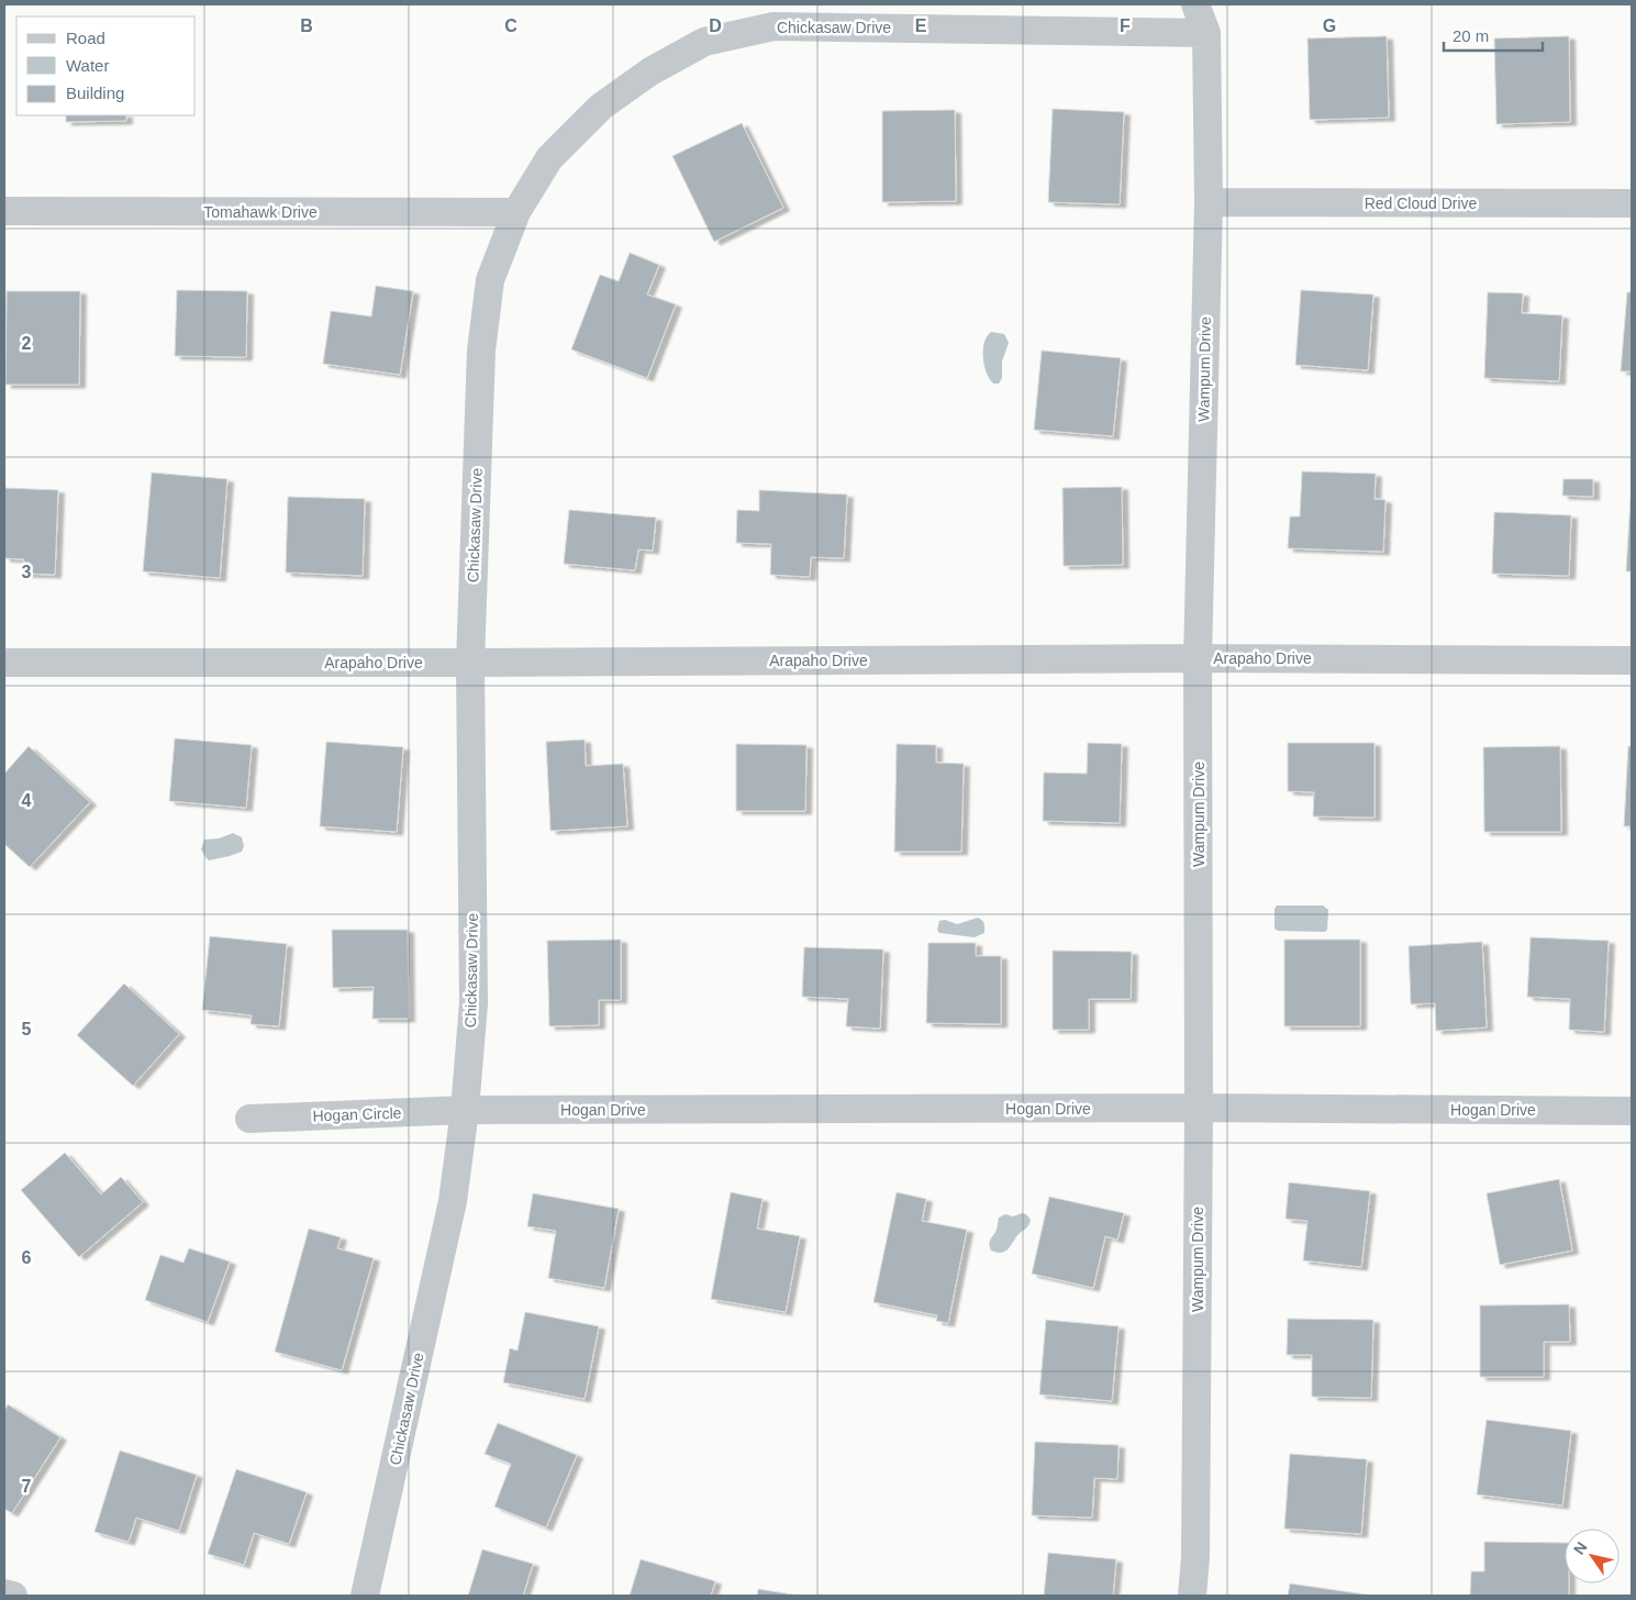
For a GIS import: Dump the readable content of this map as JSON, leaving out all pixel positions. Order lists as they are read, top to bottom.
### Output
{
  "streets": {
    "street": [
      "Chickasaw Drive",
      "Red Cloud Drive",
      "Tomahawk Drive",
      "Wampum Drive",
      "Arapaho Drive",
      "Hogan Drive",
      "Hogan Circle"
    ]
  },
  "crossings": [
    ["Chickasaw Drive", "Tomahawk Drive"],
    ["Chickasaw Drive", "Wampum Drive"],
    ["Chickasaw Drive", "Arapaho Drive"],
    ["Chickasaw Drive", "Hogan Drive"],
    ["Chickasaw Drive", "Hogan Circle"],
    ["Red Cloud Drive", "Wampum Drive"],
    ["Wampum Drive", "Arapaho Drive"],
    ["Wampum Drive", "Hogan Drive"],
    ["Hogan Drive", "Hogan Circle"]
  ],
  "legend": ["Road", "Water", "Building"],
  "scale_bar": "20 m",
  "north": "top left",
  "grid": {
    "columns": [
      "B",
      "C",
      "D",
      "E",
      "F",
      "G"
    ],
    "rows": [
      "2",
      "3",
      "4",
      "5",
      "6",
      "7"
    ]
  }
}
